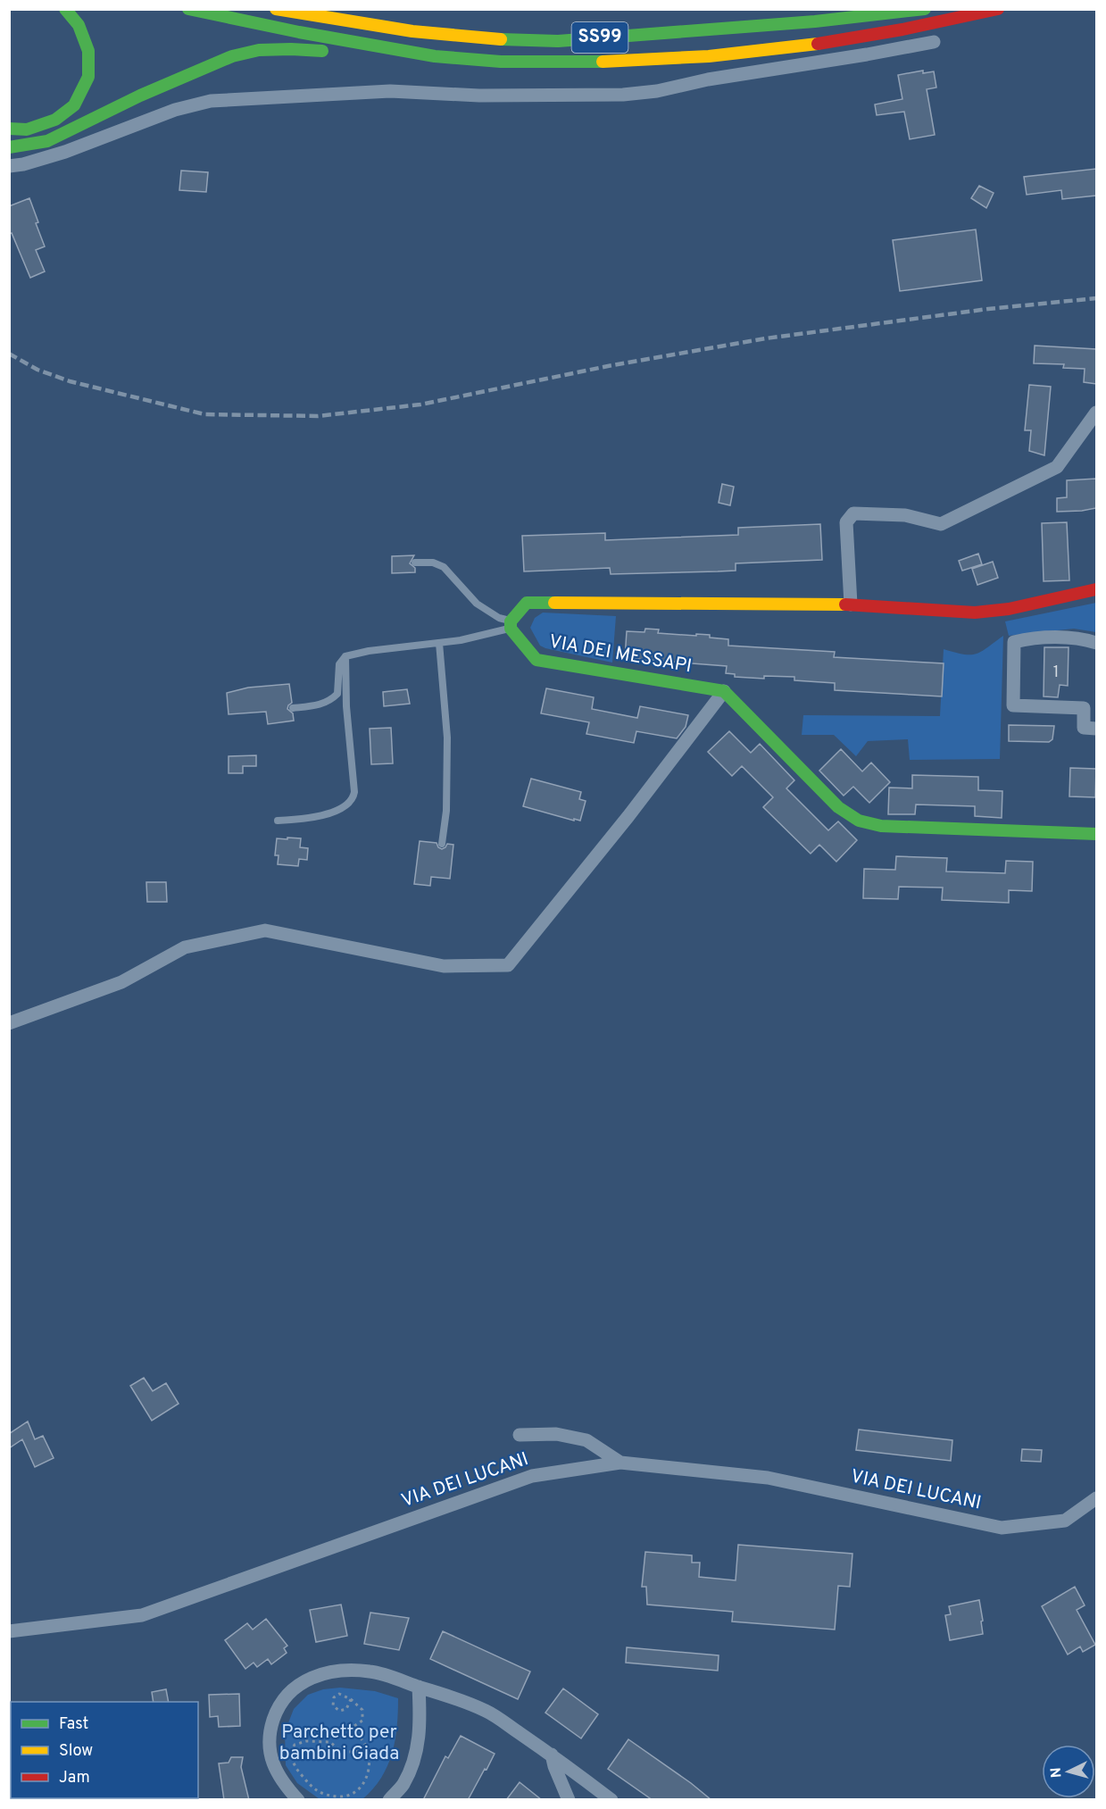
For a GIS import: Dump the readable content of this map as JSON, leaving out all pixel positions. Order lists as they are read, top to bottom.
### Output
{
  "streets": {
    "main road": ["SS99", "VIA DEI MESSAPI"],
    "street": ["VIA DEI LUCANI"]
  },
  "parks": ["Parchetto per bambini Giada"],
  "house_numbers": ["1"],
  "legend": ["Fast", "Slow", "Jam"],
  "north": "left"
}
